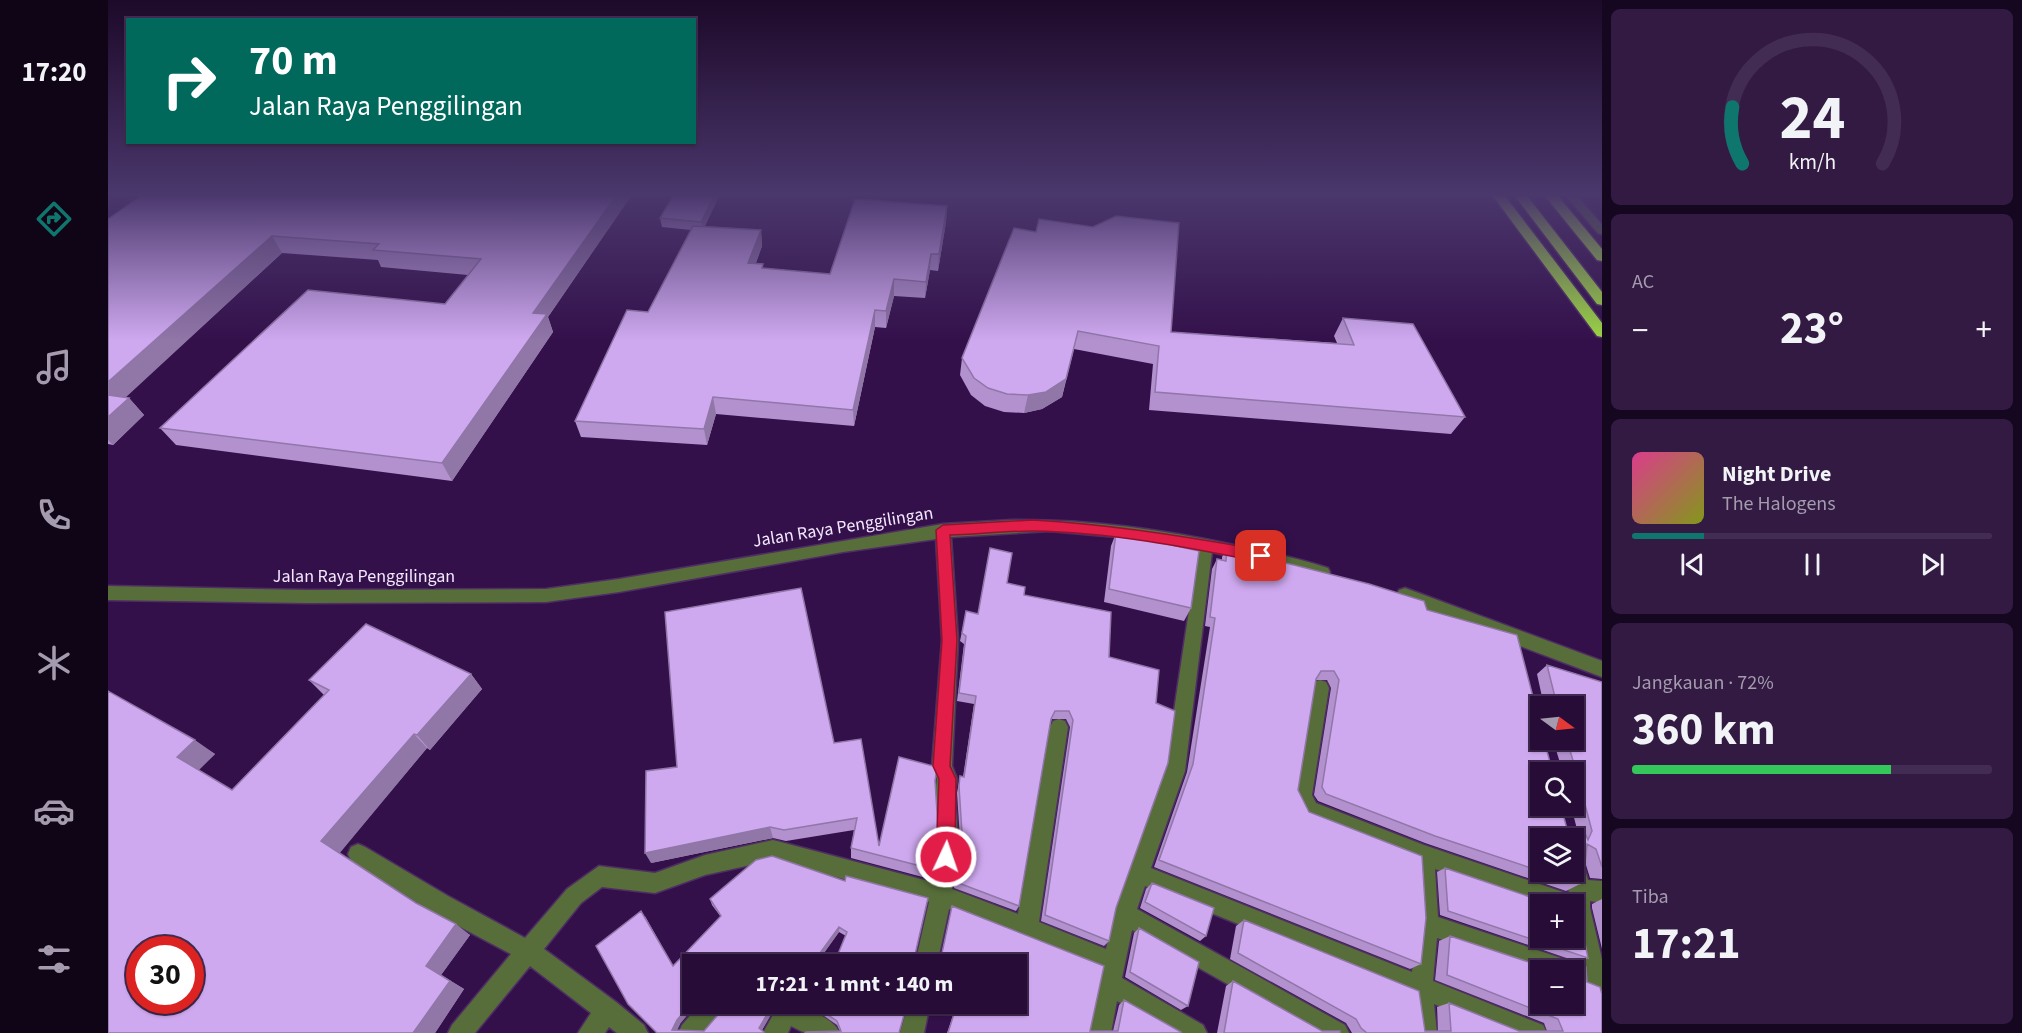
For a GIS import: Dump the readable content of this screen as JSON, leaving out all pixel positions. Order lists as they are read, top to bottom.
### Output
{
  "streets": {
    "street": ["Jalan Raya Penggilingan"]
  },
  "north": "right",
  "page": {
    "tabs": "17:20",
    "turn": ["70 m", "Jalan Raya Penggilingan"],
    "tile": [
      "AC",
      ["Jangkauan · 72%", "360 km"],
      ["Tiba", "17:21"]
    ],
    "heat": ["−", "23°", "+"],
    "song": ["Night Drive", "The Halogens"],
    "map_buttons": ["+", "−"],
    "limit": "30",
    "trip": "17:21 · 1 mnt · 140 m",
    "gauge": ["24", "km/h"]
  }
}
